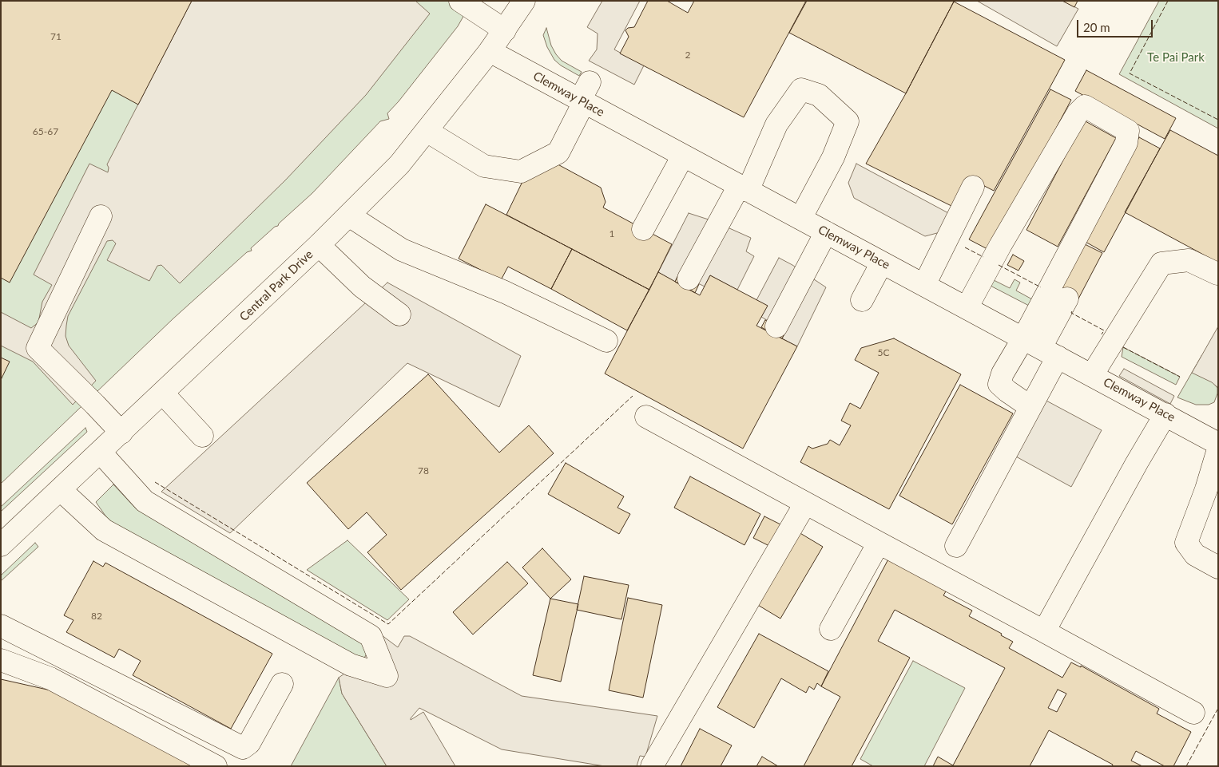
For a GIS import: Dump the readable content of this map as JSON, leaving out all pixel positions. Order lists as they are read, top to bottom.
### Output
{
  "streets": {
    "street": ["Clemway Place", "Central Park Drive"]
  },
  "crossings": [
    ["Clemway Place", "Central Park Drive"]
  ],
  "parks": ["Te Pai Park"],
  "house_numbers": [
    "71",
    "2",
    "65-67",
    "1",
    "5C",
    "78",
    "82"
  ],
  "scale_bar": "20 m"
}
